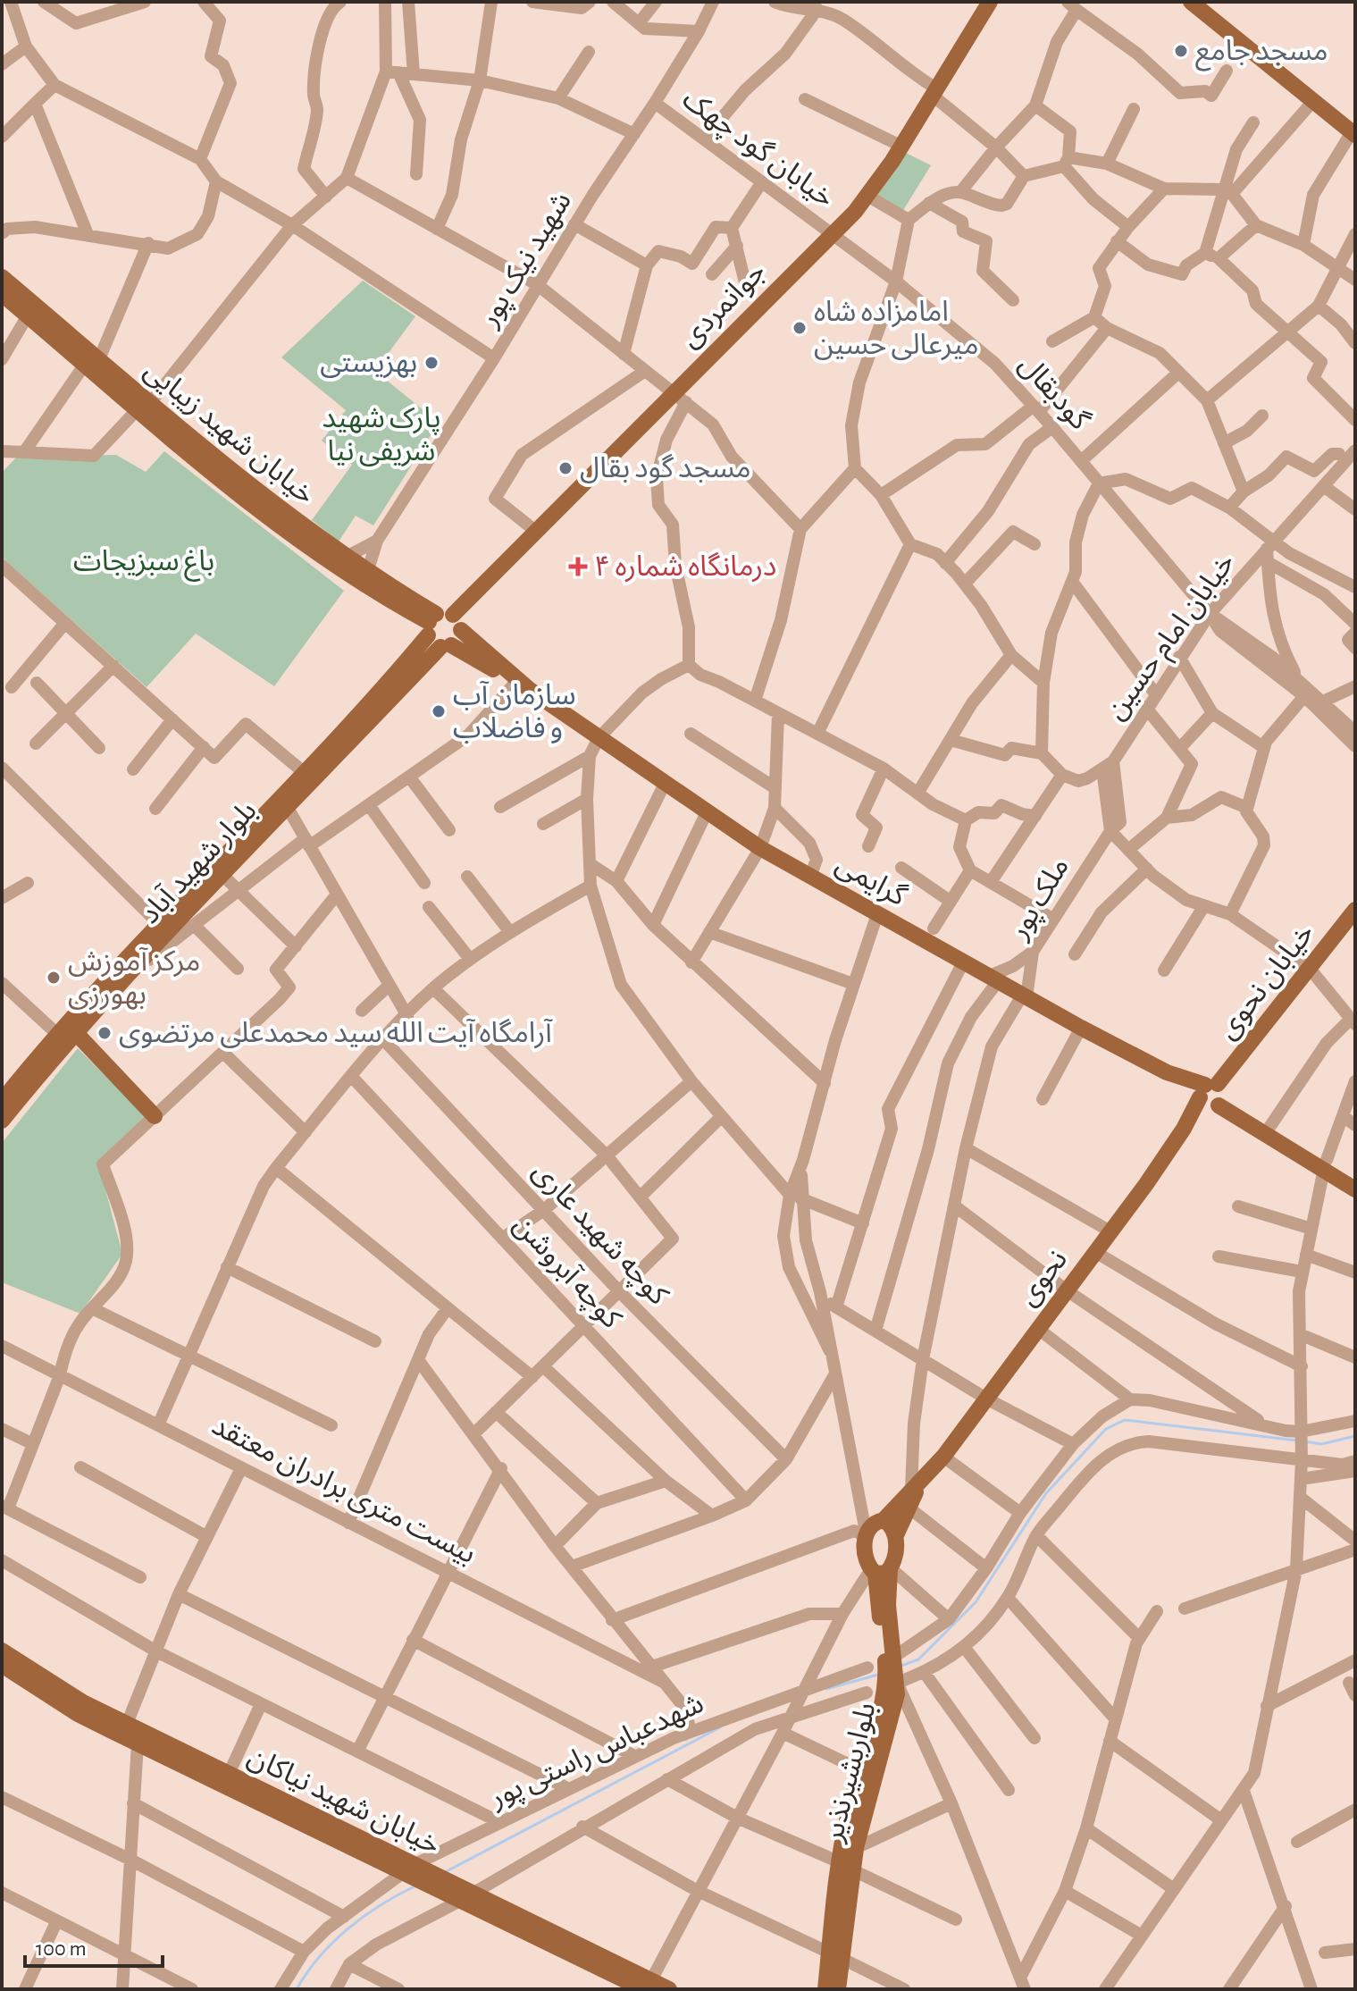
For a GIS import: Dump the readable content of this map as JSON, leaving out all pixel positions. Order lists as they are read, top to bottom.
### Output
{
  "streets": {
    "main road": [
      "جوانمردی",
      "خیابان شهید زیبایی",
      "بلوار شهید آباد",
      "گرایمی",
      "خیابان نحوی",
      "نحوی",
      "بلواربشیرنذیر",
      "خیابان شهید نیاکان"
    ],
    "street": [
      "خیابان گود چهک",
      "شهید نیک پور",
      "گودبقال",
      "خیابان امام حسین",
      "ملک پور",
      "کوچه شهید عاری",
      "کوچه آبروشن",
      "بیست متری برادران معتقد",
      "شهدعباس راستی پور"
    ]
  },
  "crossings": [
    ["خیابان گود چهک", "شهید نیک پور"],
    ["خیابان گود چهک", "جوانمردی"],
    ["خیابان گود چهک", "گودبقال"],
    ["شهید نیک پور", "خیابان شهید زیبایی"],
    ["جوانمردی", "گودبقال"],
    ["گودبقال", "خیابان امام حسین"],
    ["خیابان شهید زیبایی", "بلوار شهید آباد"],
    ["خیابان شهید زیبایی", "گرایمی"],
    ["گرایمی", "ملک پور"],
    ["گرایمی", "خیابان نحوی"],
    ["گرایمی", "نحوی"],
    ["خیابان نحوی", "نحوی"],
    ["شهدعباس راستی پور", "خیابان شهید نیاکان"]
  ],
  "parks": ["پارک شهید شریفی نیا", "باغ سبزیجات"],
  "places": {
    "other": [
      "مسجد جامع",
      "امامزاده شاه میرعالی حسین",
      "بهزیستی",
      "مسجد گود بقال",
      "سازمان آب و فاضلاب",
      "مرکز آموزش بهورزی",
      "آرامگاه آیت الله سید محمدعلی مرتضوی"
    ],
    "health": ["درمانگاه شماره ۴"]
  },
  "scale_bar": "100 m"
}
